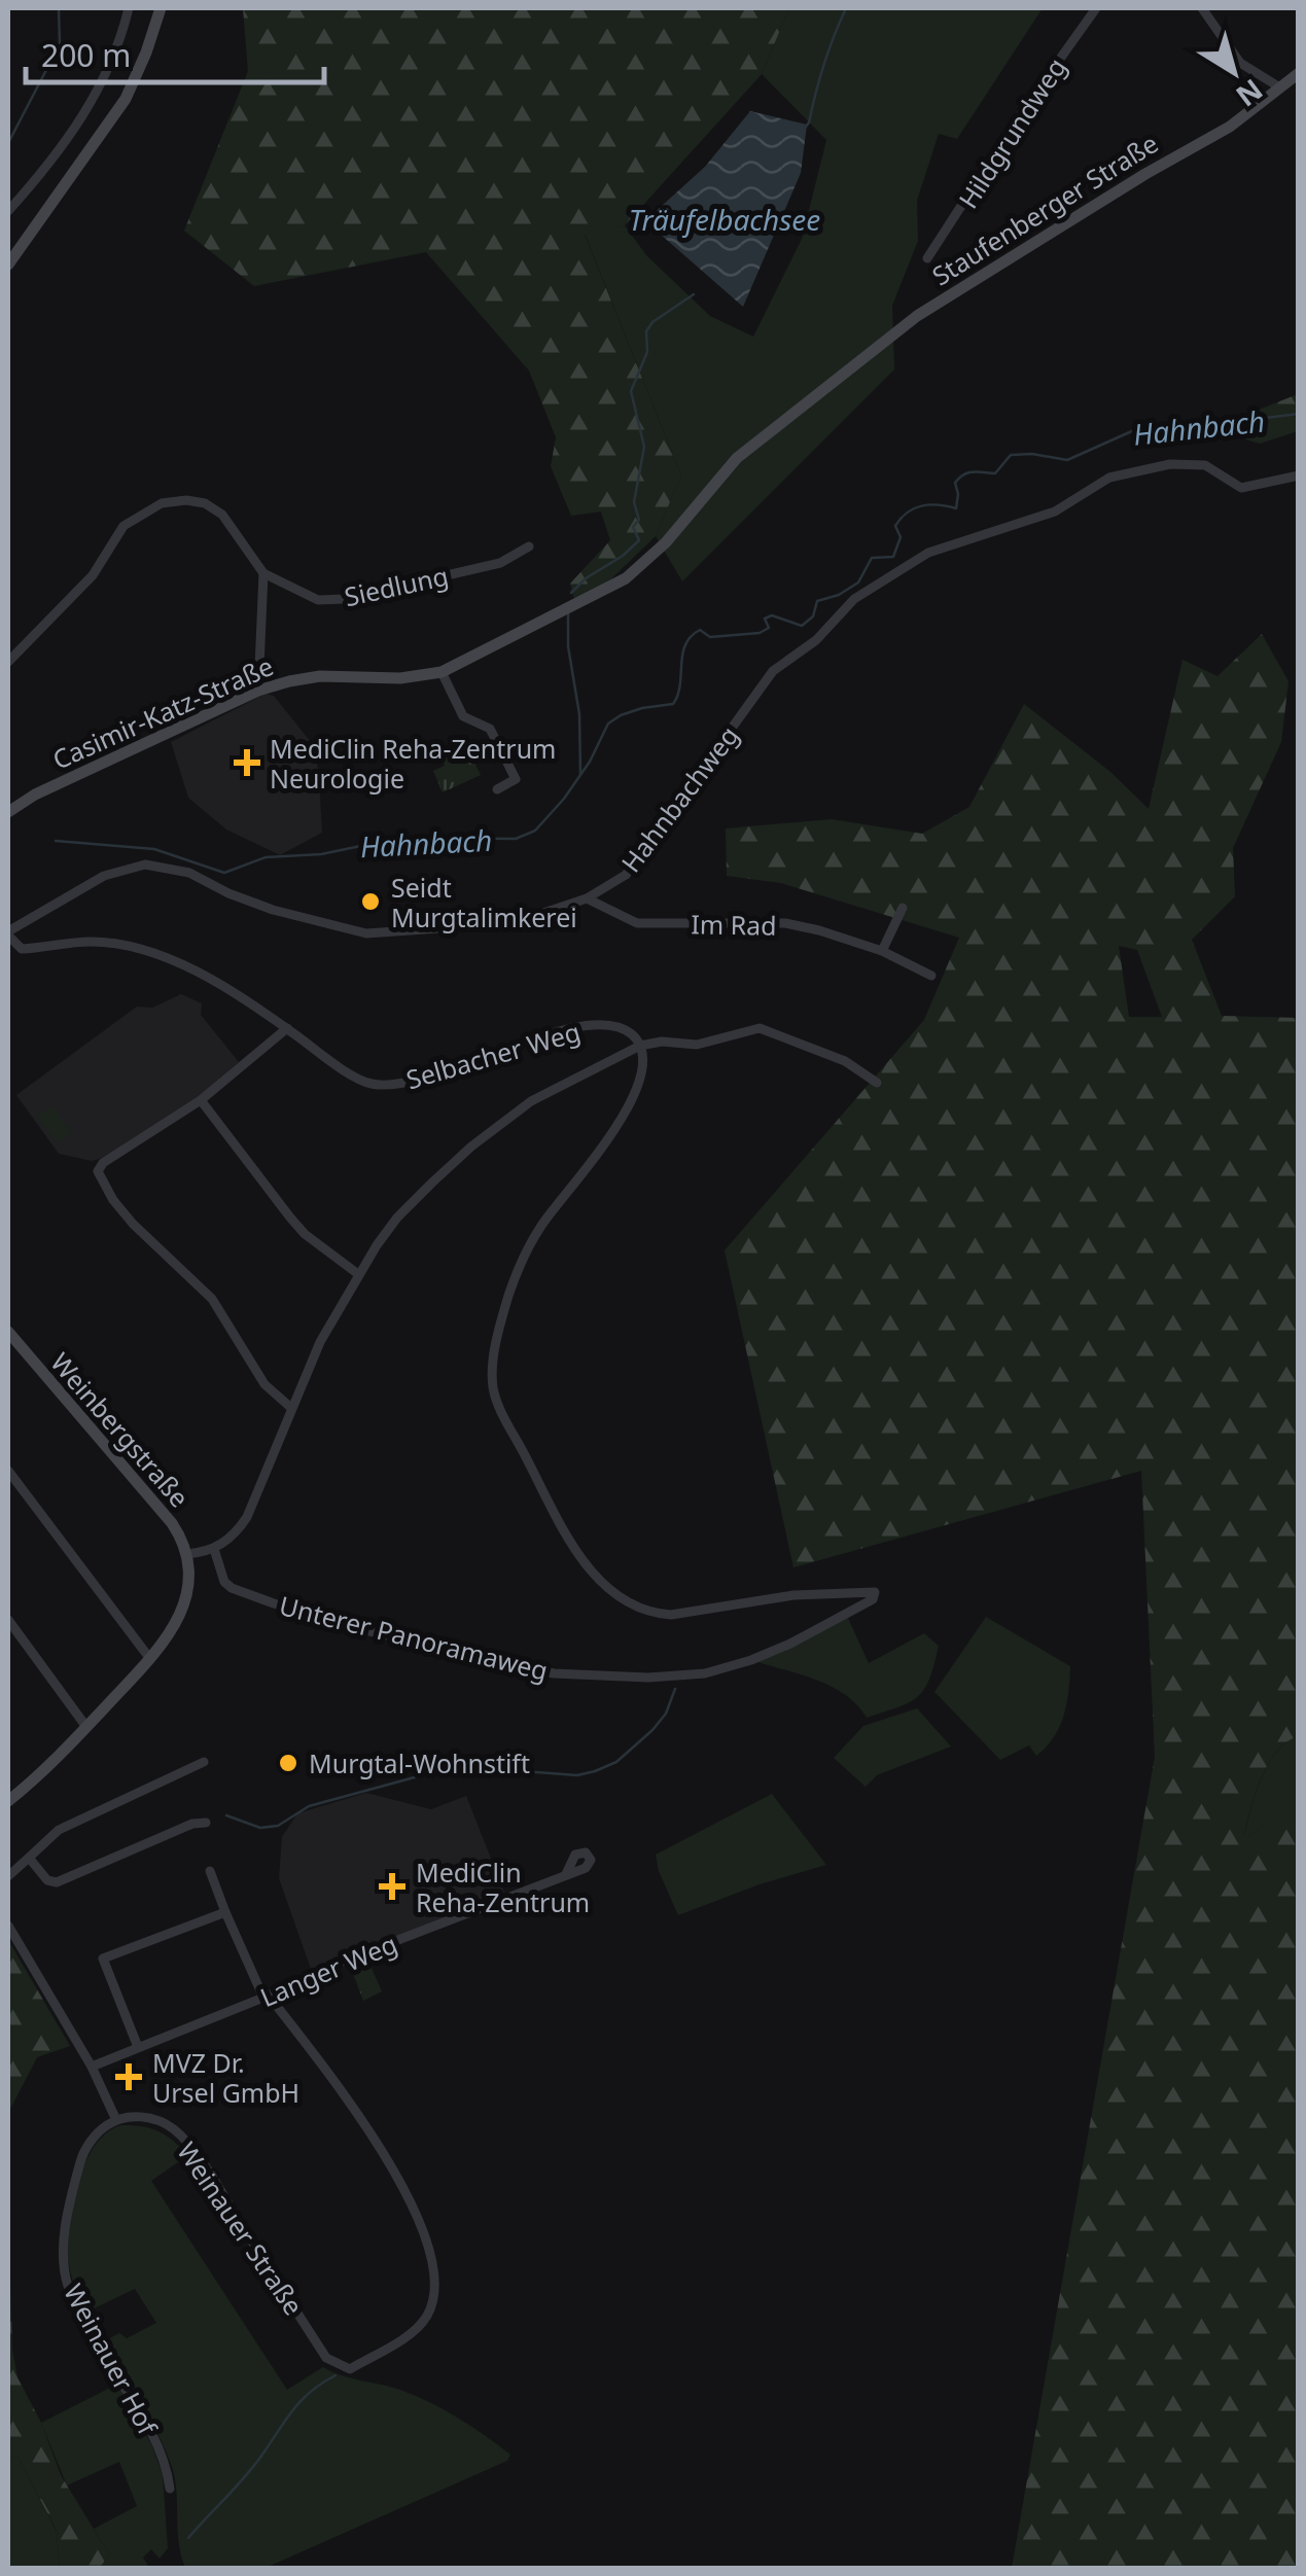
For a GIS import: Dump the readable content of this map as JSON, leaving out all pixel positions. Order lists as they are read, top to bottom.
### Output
{
  "streets": {
    "street": [
      "Hildgrundweg",
      "Staufenberger Straße",
      "Siedlung",
      "Casimir-Katz-Straße",
      "Hahnbachweg",
      "Im Rad",
      "Selbacher Weg",
      "Weinbergstraße",
      "Unterer Panoramaweg",
      "Langer Weg",
      "Weinauer Straße",
      "Weinauer Hof"
    ]
  },
  "crossings": [
    ["Staufenberger Straße", "Casimir-Katz-Straße"],
    ["Hahnbachweg", "Im Rad"],
    ["Hahnbachweg", "Selbacher Weg"],
    ["Selbacher Weg", "Unterer Panoramaweg"],
    ["Langer Weg", "Weinauer Straße"],
    ["Weinauer Straße", "Weinauer Hof"]
  ],
  "water": ["Träufelbachsee", "Hahnbach"],
  "places": {
    "health": ["MediClin Reha-Zentrum Neurologie", "MediClin Reha-Zentrum", "MVZ Dr. Ursel GmbH"],
    "other": ["Seidt Murgtalimkerei", "Murgtal-Wohnstift"]
  },
  "scale_bar": "200 m",
  "north": "bottom right"
}
